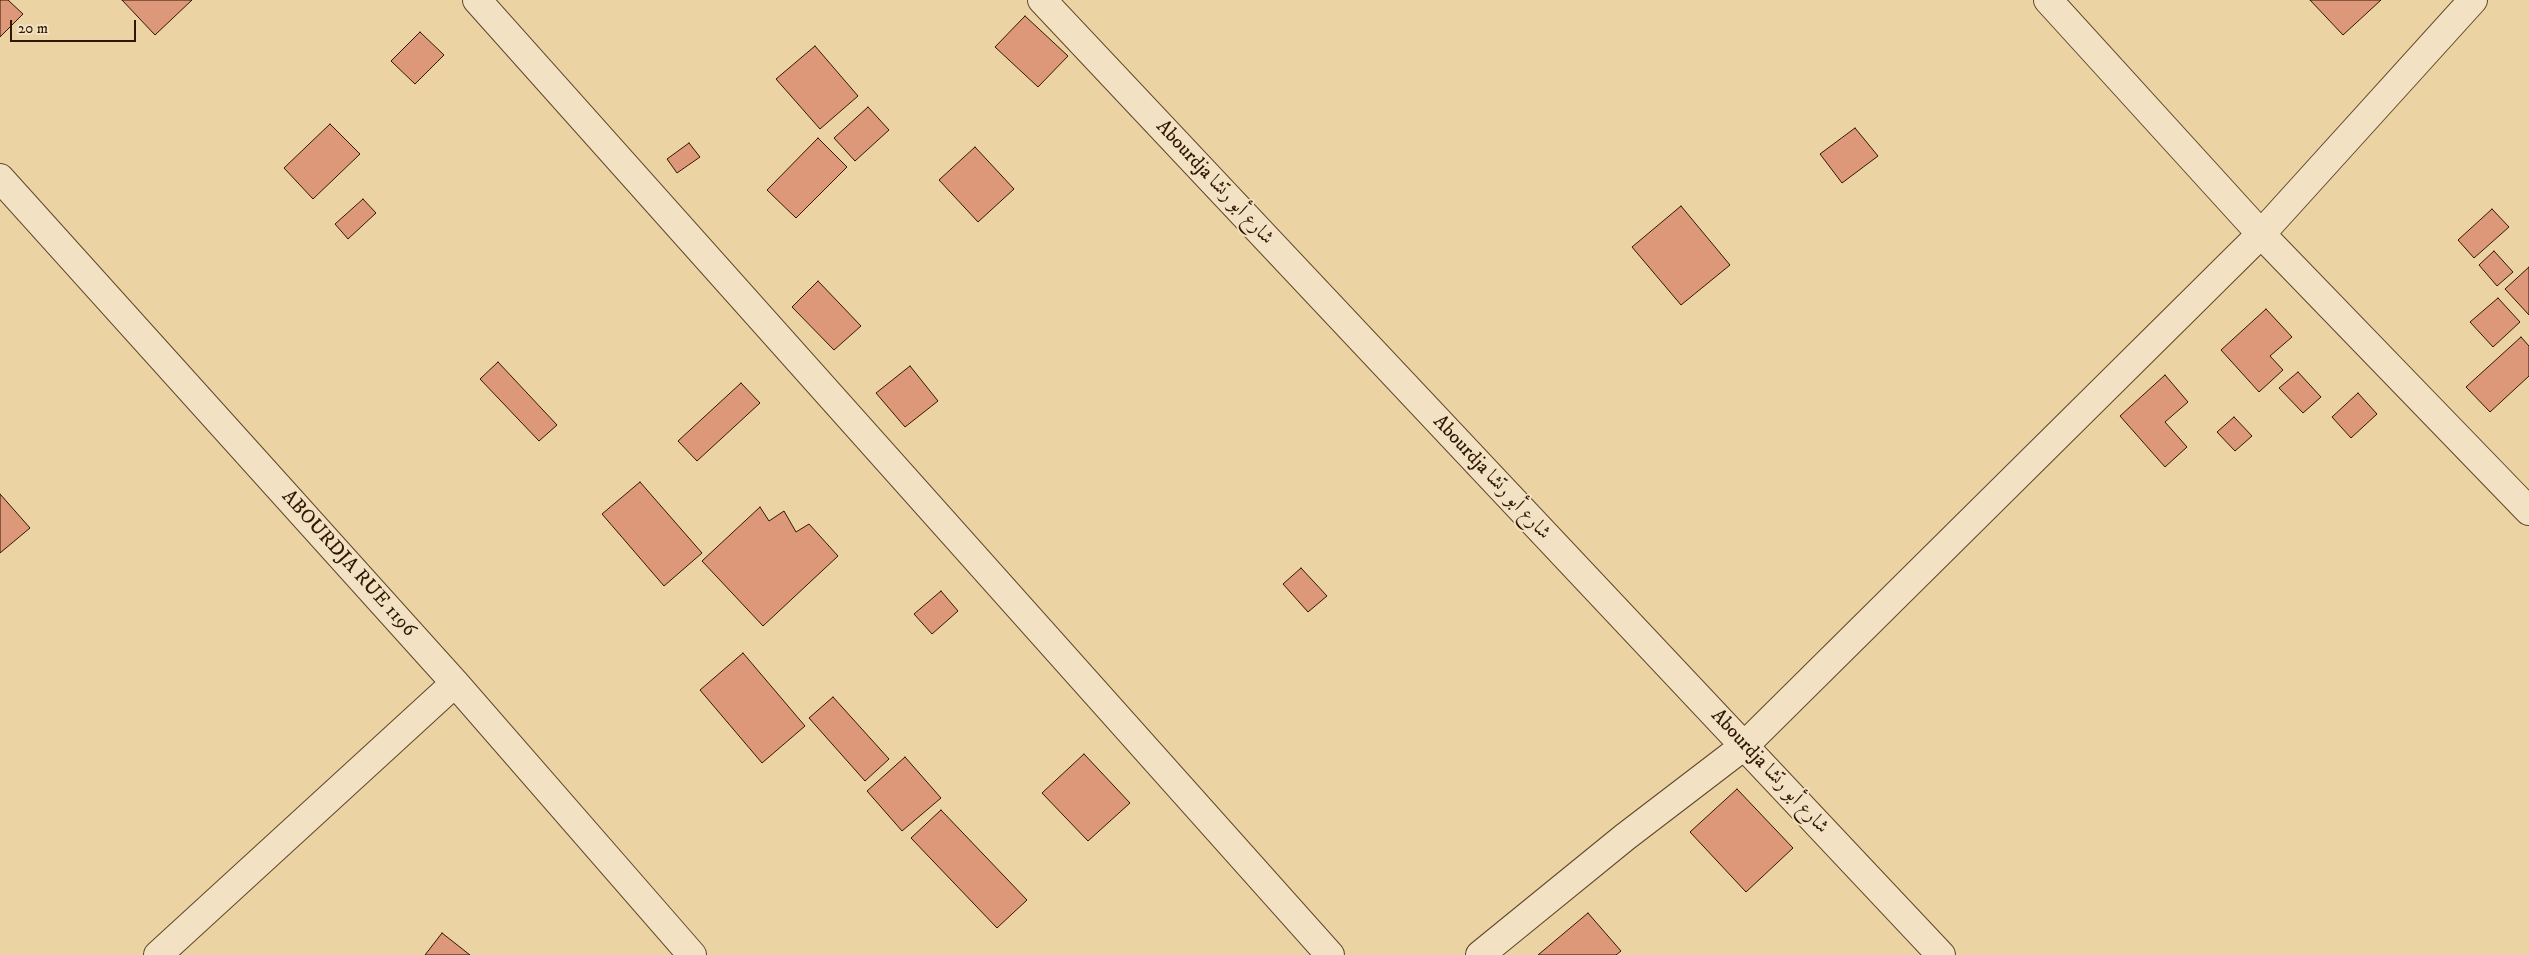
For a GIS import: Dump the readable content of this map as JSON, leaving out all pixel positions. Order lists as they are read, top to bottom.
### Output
{
  "streets": {
    "street": ["Abourdja شارع أبو رتشا", "ABOURDJA RUE 1196"]
  },
  "scale_bar": "20 m"
}
